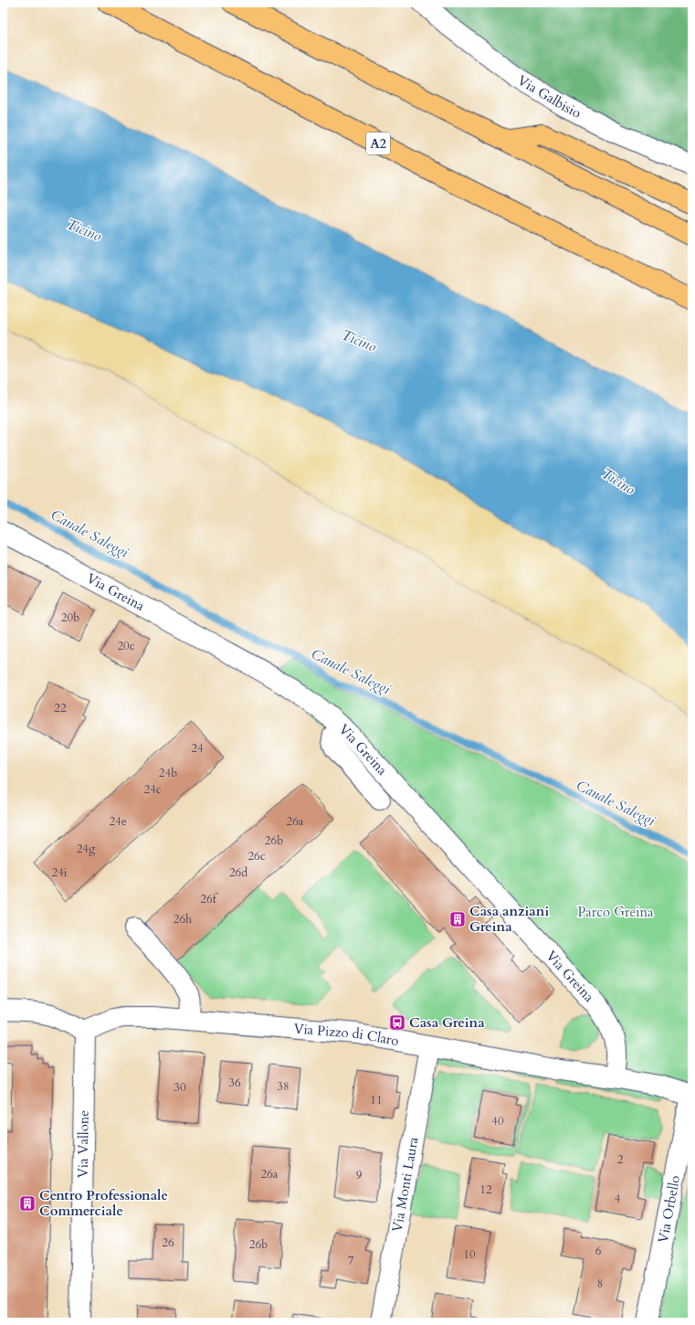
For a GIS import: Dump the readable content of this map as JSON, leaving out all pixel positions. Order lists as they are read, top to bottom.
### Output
{
  "streets": {
    "highway": ["A2"],
    "street": [
      "Via Galbisio",
      "Via Greina",
      "Via Pizzo di Claro",
      "Via Vallone",
      "Via Monti Laura",
      "Via Orbello"
    ]
  },
  "crossings": [
    ["Via Greina", "Via Pizzo di Claro"],
    ["Via Pizzo di Claro", "Via Vallone"],
    ["Via Pizzo di Claro", "Via Monti Laura"],
    ["Via Pizzo di Claro", "Via Orbello"]
  ],
  "water": ["Ticino", "Canale Saleggi"],
  "parks": ["Parco Greina"],
  "places": {
    "building": ["Casa anziani Greina", "Centro Professionale Commerciale"],
    "bus stop": ["Casa Greina"]
  },
  "house_numbers": [
    "20b",
    "20c",
    "22",
    "24",
    "24b",
    "24c",
    "24e",
    "26a",
    "26b",
    "24g",
    "26c",
    "24i",
    "26d",
    "26f",
    "26h",
    "36",
    "38",
    "30",
    "11",
    "40",
    "2",
    "26a",
    "9",
    "12",
    "4",
    "26",
    "26b",
    "6",
    "10",
    "7",
    "8"
  ]
}
